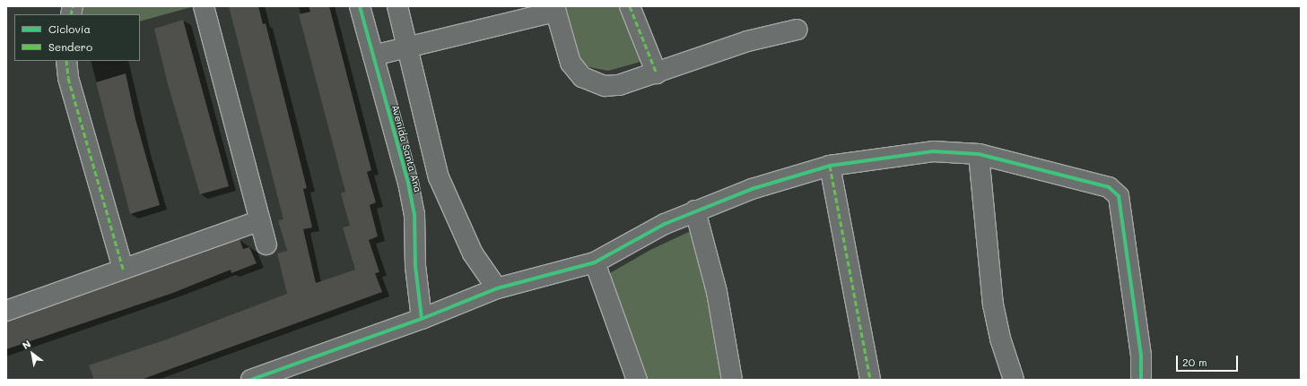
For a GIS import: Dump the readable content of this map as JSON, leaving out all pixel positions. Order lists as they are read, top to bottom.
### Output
{
  "streets": {
    "street": ["Avenida Santa Ana"]
  },
  "legend": ["Ciclovía", "Sendero"],
  "scale_bar": "20 m",
  "north": "top left"
}
